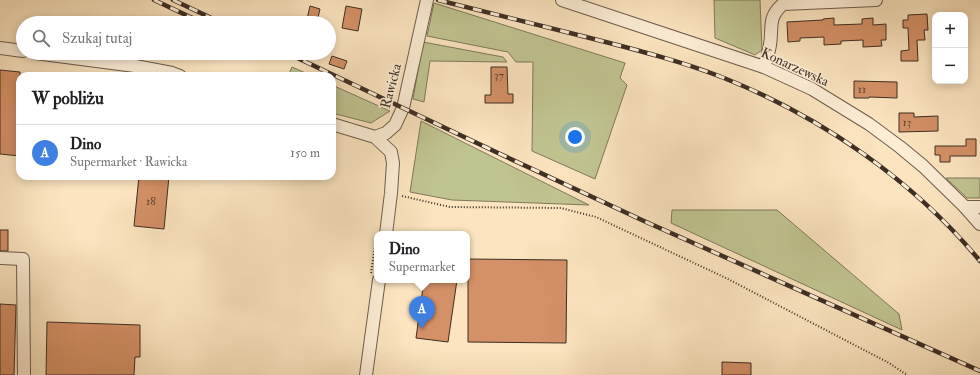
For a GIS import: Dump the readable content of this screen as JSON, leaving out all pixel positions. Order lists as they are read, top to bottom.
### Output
{
  "streets": {
    "street": ["Konarzewska", "Rawicka"]
  },
  "house_numbers": [
    "37",
    "11",
    "13",
    "18"
  ],
  "page": {
    "map_buttons": ["+", "−"],
    "search": "Szukaj tutaj",
    "heading": "W pobliżu",
    "list": [
      {
        "mark": "A",
        "name": "Dino",
        "note": "Supermarket · Rawicka",
        "value": "150 m"
      }
    ],
    "popup": ["Dino", "Supermarket"],
    "pins": "A"
  }
}
